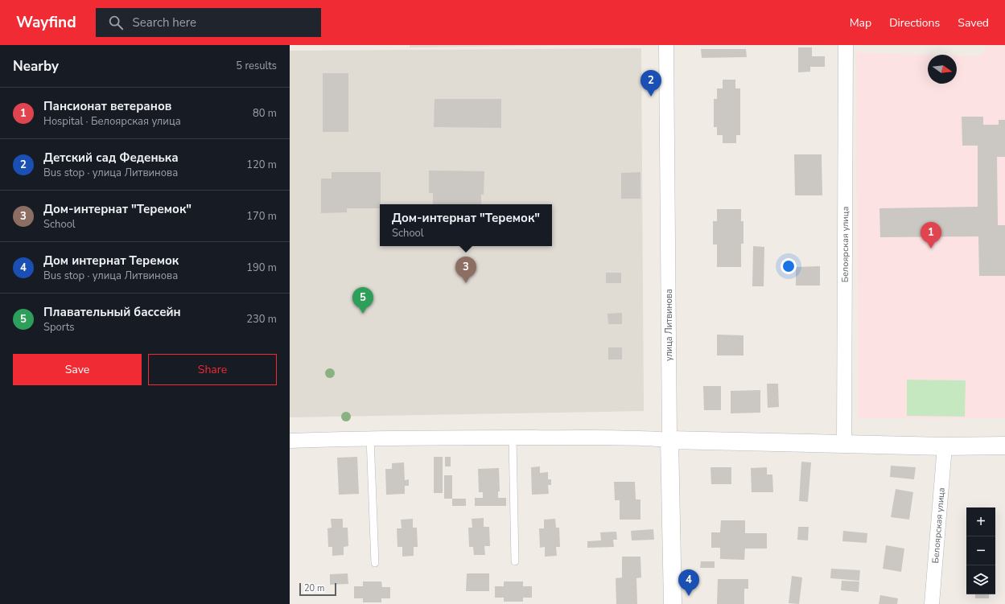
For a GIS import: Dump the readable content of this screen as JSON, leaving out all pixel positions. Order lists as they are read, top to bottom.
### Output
{
  "streets": {
    "street": ["Белоярская улица", "улица Литвинова"]
  },
  "scale_bar": "20 m",
  "north": "right",
  "page": {
    "header": "Wayfind",
    "search": "Search here",
    "nav": ["Map", "Directions", "Saved"],
    "heading": ["Nearby", "5 results"],
    "pins": [
      "2",
      "1",
      "3",
      "5",
      "4"
    ],
    "list": [
      {
        "mark": "1",
        "name": "Пансионат ветеранов",
        "note": "Hospital · Белоярская улица",
        "value": "80 m"
      },
      {
        "mark": "2",
        "name": "Детский сад Феденька",
        "note": "Bus stop · улица Литвинова",
        "value": "120 m"
      },
      {
        "mark": "3",
        "name": "Дом-интернат \"Теремок\"",
        "note": "School",
        "value": "170 m"
      },
      {
        "mark": "4",
        "name": "Дом интернат Теремок",
        "note": "Bus stop · улица Литвинова",
        "value": "190 m"
      },
      {
        "mark": "5",
        "name": "Плавательный бассейн",
        "note": "Sports",
        "value": "230 m"
      }
    ],
    "popup": ["Дом-интернат \"Теремок\"", "School"],
    "buttons": ["Save", "Share"],
    "map_buttons": ["+", "−"],
    "scale": "20 m"
  }
}
